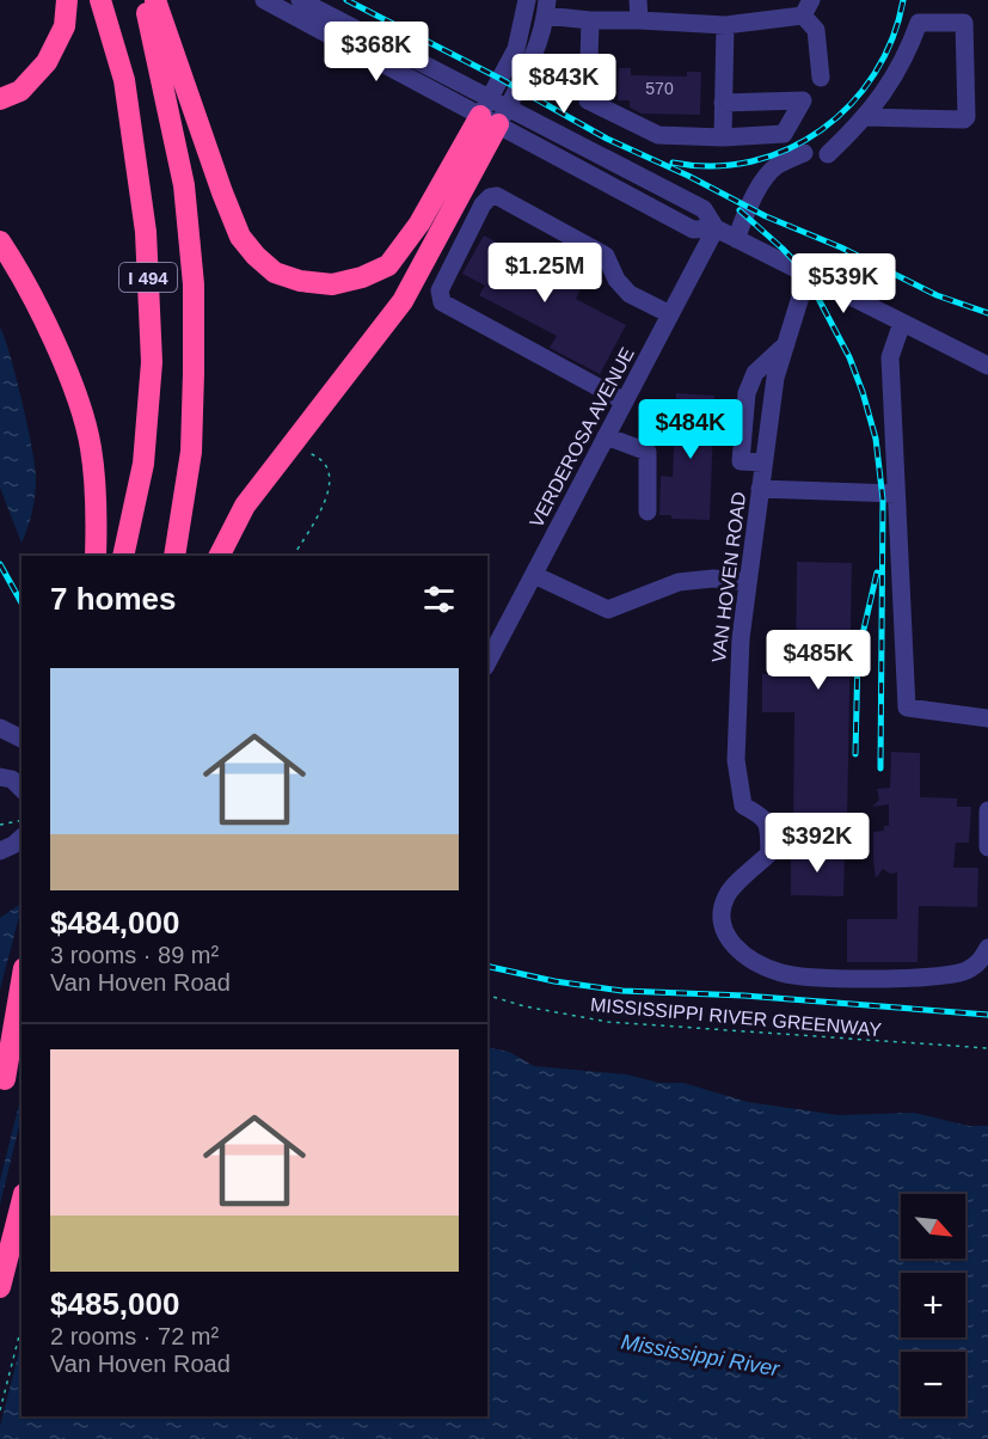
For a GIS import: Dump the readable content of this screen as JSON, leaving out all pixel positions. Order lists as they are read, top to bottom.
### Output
{
  "streets": {
    "highway": ["I 494"],
    "street": ["VERDEROSA AVENUE", "VAN HOVEN ROAD"],
    "path": ["MISSISSIPPI RIVER GREENWAY"]
  },
  "water": ["Mississippi River"],
  "house_numbers": ["570"],
  "north": "bottom right",
  "page": {
    "price": [
      "$368K",
      "$843K",
      "$1.25M",
      "$539K",
      "$484K",
      "$485K",
      "$392K"
    ],
    "heading": "7 homes",
    "list": [
      {
        "name": "$484,000",
        "note": "3 rooms · 89 m² · Van Hoven Road"
      },
      {
        "name": "$485,000",
        "note": "2 rooms · 72 m² · Van Hoven Road"
      }
    ],
    "map_buttons": ["+", "−"]
  }
}
